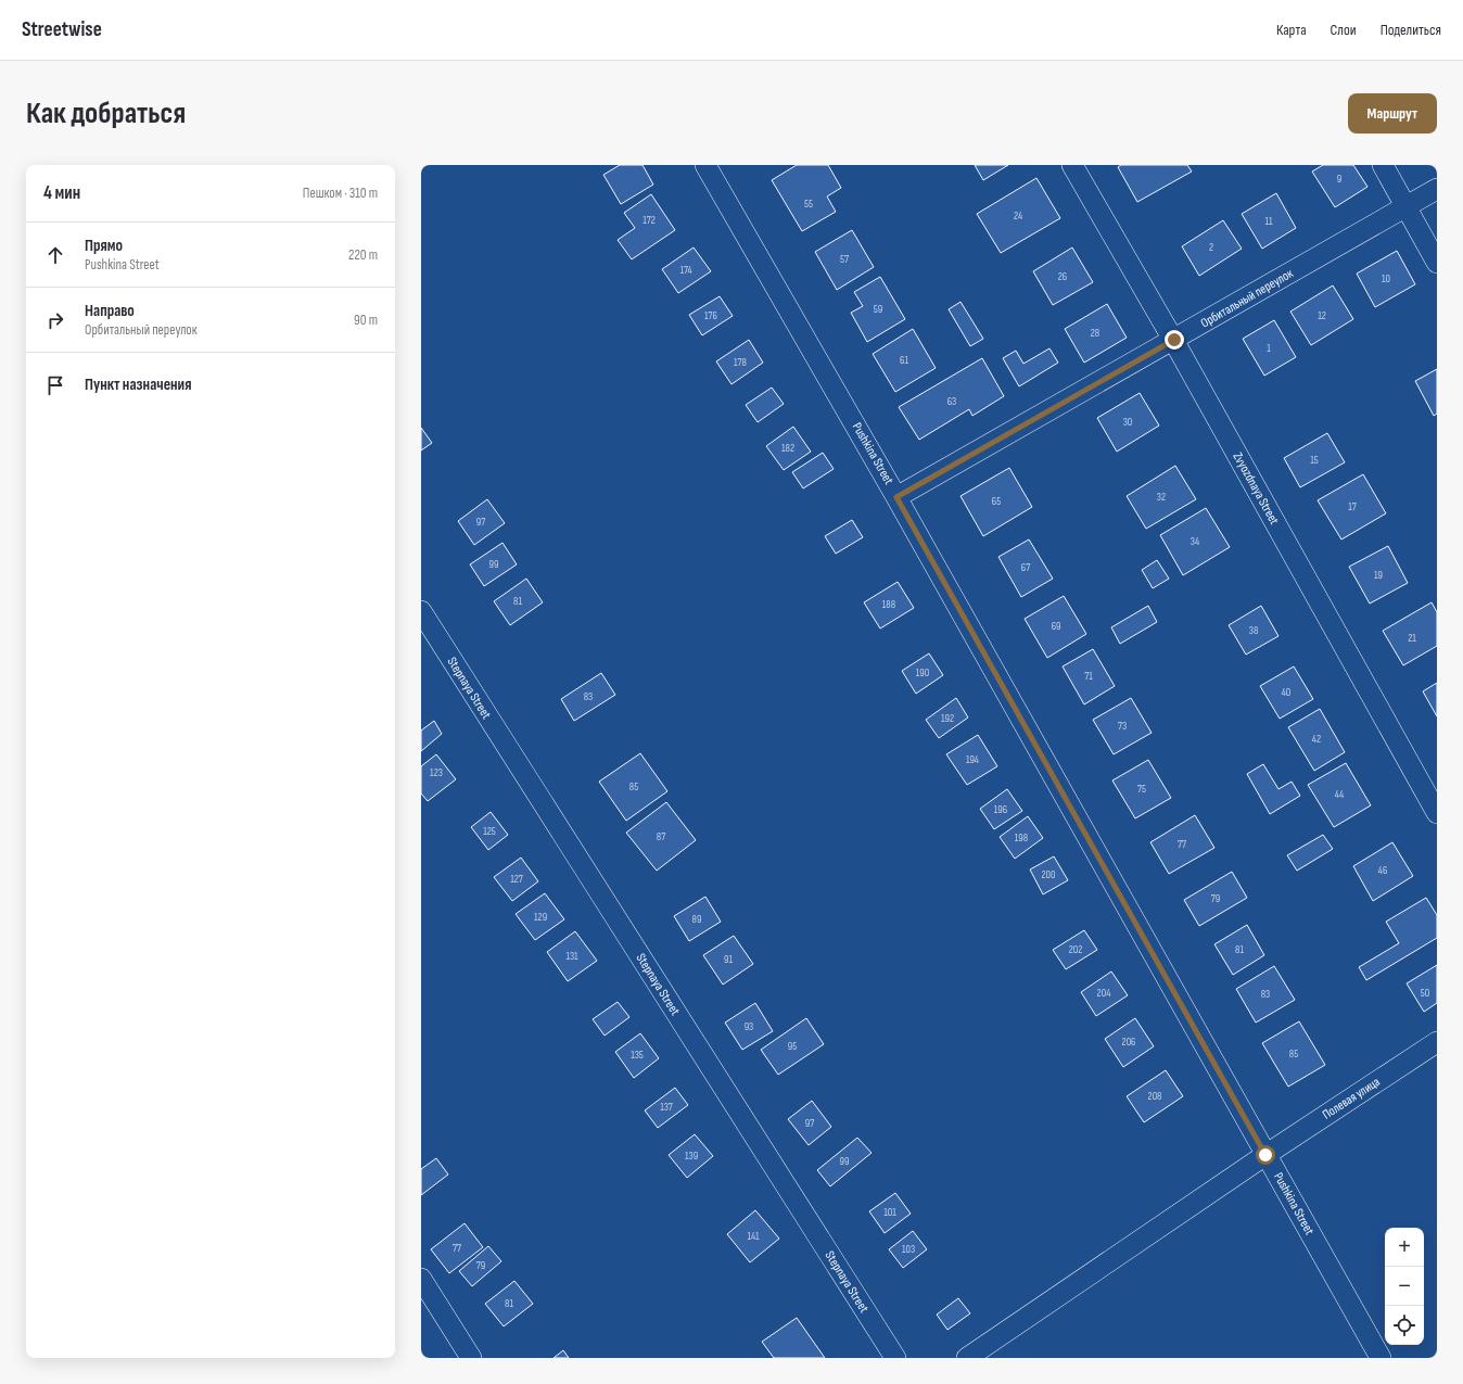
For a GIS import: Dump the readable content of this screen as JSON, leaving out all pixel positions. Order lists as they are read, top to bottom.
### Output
{
  "streets": {
    "street": [
      "Орбитальный переулок",
      "Pushkina Street",
      "Zvyozdnaya Street",
      "Stepnaya Street",
      "Полевая улица"
    ]
  },
  "crossings": [
    ["Орбитальный переулок", "Pushkina Street"],
    ["Орбитальный переулок", "Zvyozdnaya Street"],
    ["Pushkina Street", "Полевая улица"]
  ],
  "house_numbers": [
    "9",
    "55",
    "24",
    "172",
    "11",
    "2",
    "57",
    "174",
    "26",
    "10",
    "59",
    "176",
    "12",
    "28",
    "1",
    "61",
    "178",
    "63",
    "30",
    "182",
    "15",
    "32",
    "65",
    "17",
    "97",
    "34",
    "99",
    "67",
    "19",
    "81",
    "188",
    "69",
    "38",
    "21",
    "190",
    "71",
    "40",
    "83",
    "192",
    "73",
    "42",
    "194",
    "123",
    "85",
    "75",
    "44",
    "196",
    "125",
    "87",
    "198",
    "77",
    "46",
    "200",
    "127",
    "79",
    "129",
    "89",
    "202",
    "81",
    "131",
    "91",
    "204",
    "50",
    "83",
    "93",
    "206",
    "95",
    "85",
    "135",
    "208",
    "137",
    "97",
    "139",
    "99",
    "101",
    "141",
    "77",
    "103",
    "79",
    "81"
  ],
  "page": {
    "header": "Streetwise",
    "nav": ["Карта", "Слои", "Поделиться"],
    "buttons": "Маршрут",
    "title": "Как добраться",
    "heading": ["4 мин", "Пешком · 310 m"],
    "list": [
      ["Прямо", "Pushkina Street", "220 m"],
      ["Направо", "Орбитальный переулок", "90 m"],
      "Пункт назначения"
    ],
    "map_buttons": ["+", "−"]
  }
}
